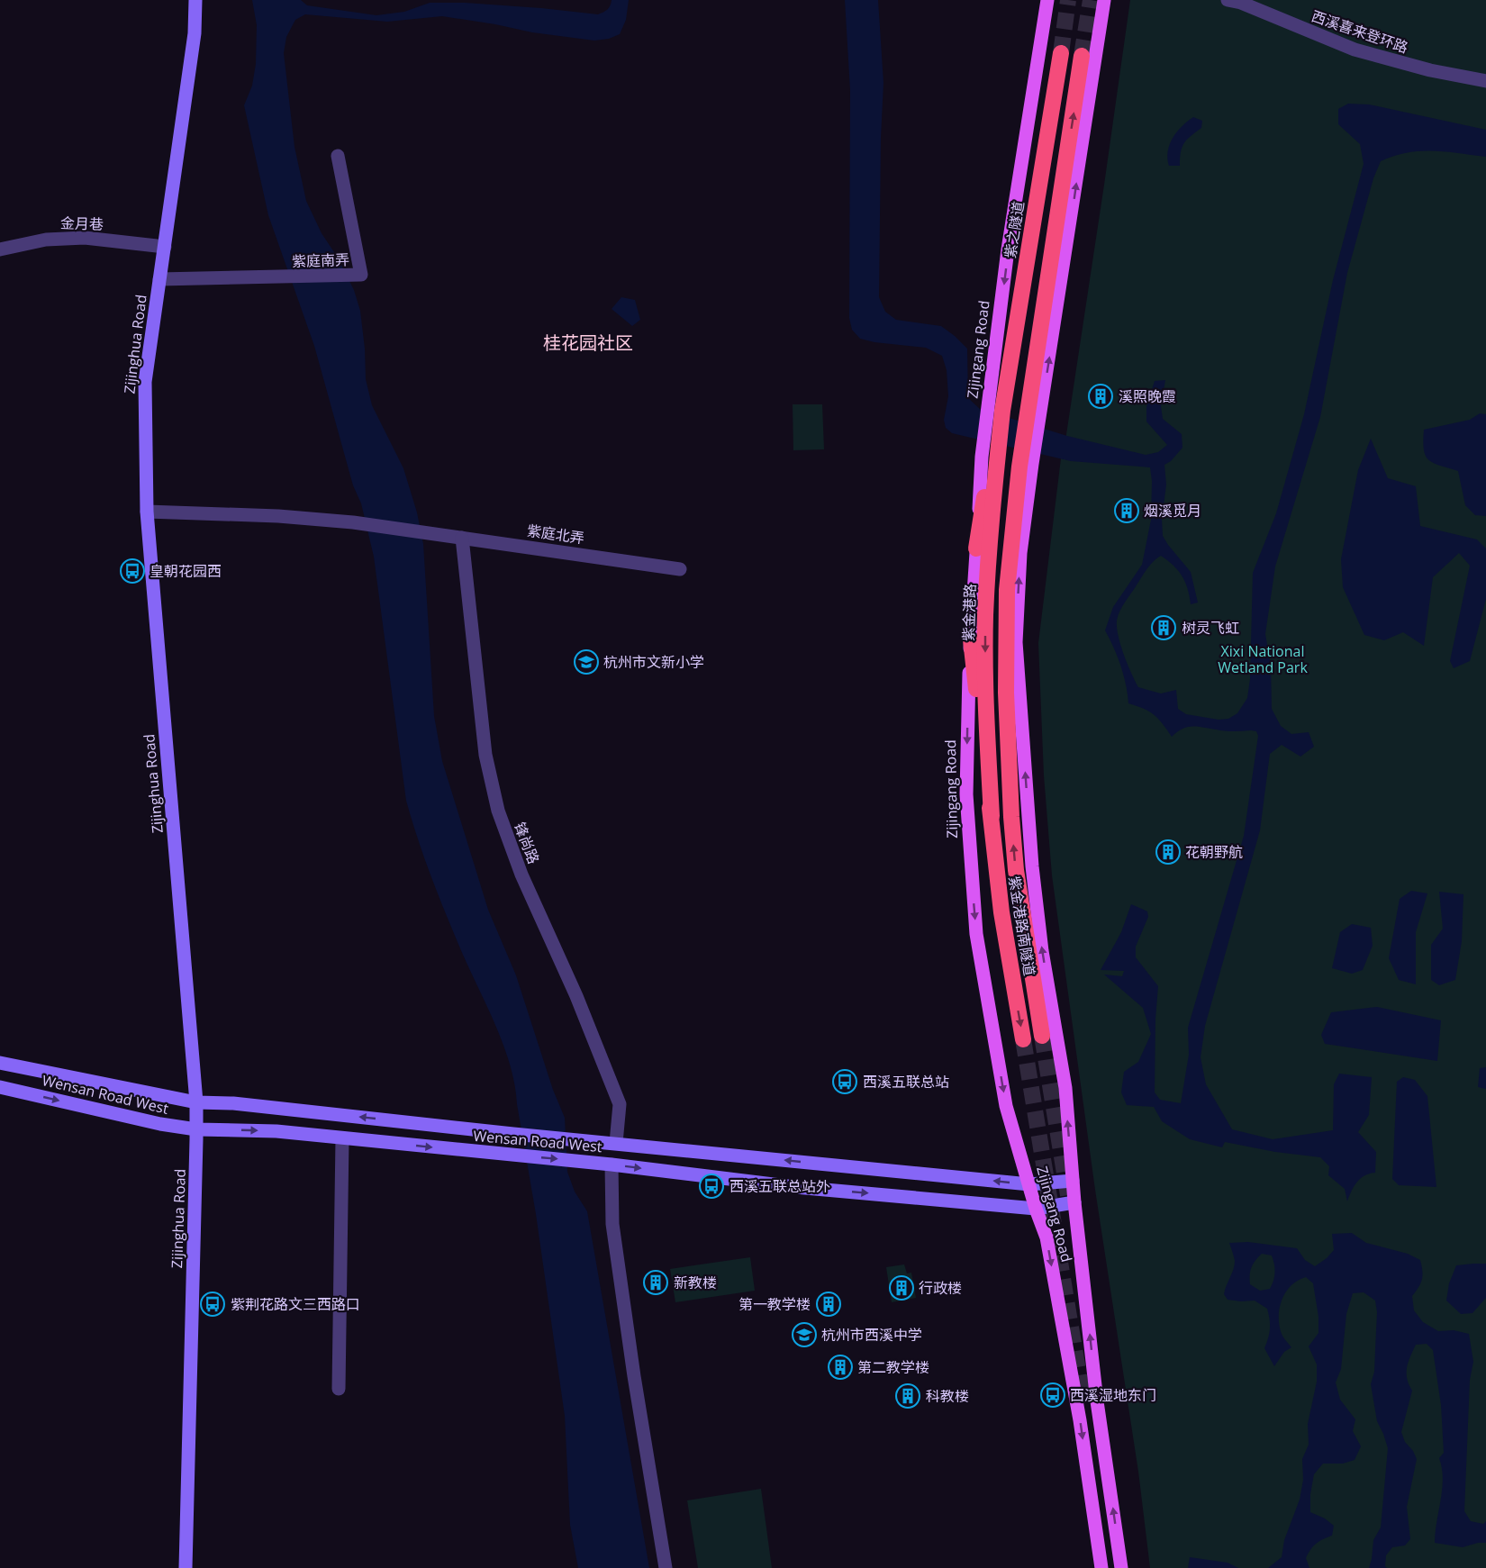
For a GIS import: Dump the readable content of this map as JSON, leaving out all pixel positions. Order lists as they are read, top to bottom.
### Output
{
  "streets": {
    "highway": ["紫之隧道", "紫金港路", "紫金港路南隧道"],
    "main road": ["Zijinghua Road", "Zijingang Road", "Wensan Road West"],
    "street": [
      "西溪喜来登环路",
      "金月巷",
      "紫庭南弄",
      "紫庭北弄",
      "锋尚路"
    ]
  },
  "crossings": [
    ["金月巷", "Zijinghua Road"],
    ["紫之隧道", "Zijingang Road"],
    ["紫之隧道", "紫金港路"],
    ["紫庭南弄", "Zijinghua Road"],
    ["Zijinghua Road", "紫庭北弄"],
    ["Zijinghua Road", "Wensan Road West"],
    ["Zijingang Road", "紫金港路"],
    ["Zijingang Road", "Wensan Road West"],
    ["紫庭北弄", "锋尚路"],
    ["紫金港路", "紫金港路南隧道"],
    ["锋尚路", "Wensan Road West"]
  ],
  "districts": ["桂花园社区"],
  "parks": ["Xixi National Wetland Park"],
  "places": {
    "building": [
      "溪照晚霞",
      "烟溪觅月",
      "树灵飞虹",
      "花朝野航",
      "新教楼",
      "行政楼",
      "第一教学楼",
      "第二教学楼",
      "科教楼"
    ],
    "bus stop": [
      "皇朝花园西",
      "西溪五联总站",
      "西溪五联总站外",
      "紫荆花路文三西路口",
      "西溪湿地东门"
    ],
    "school or university": ["杭州市文新小学", "杭州市西溪中学"]
  }
}
